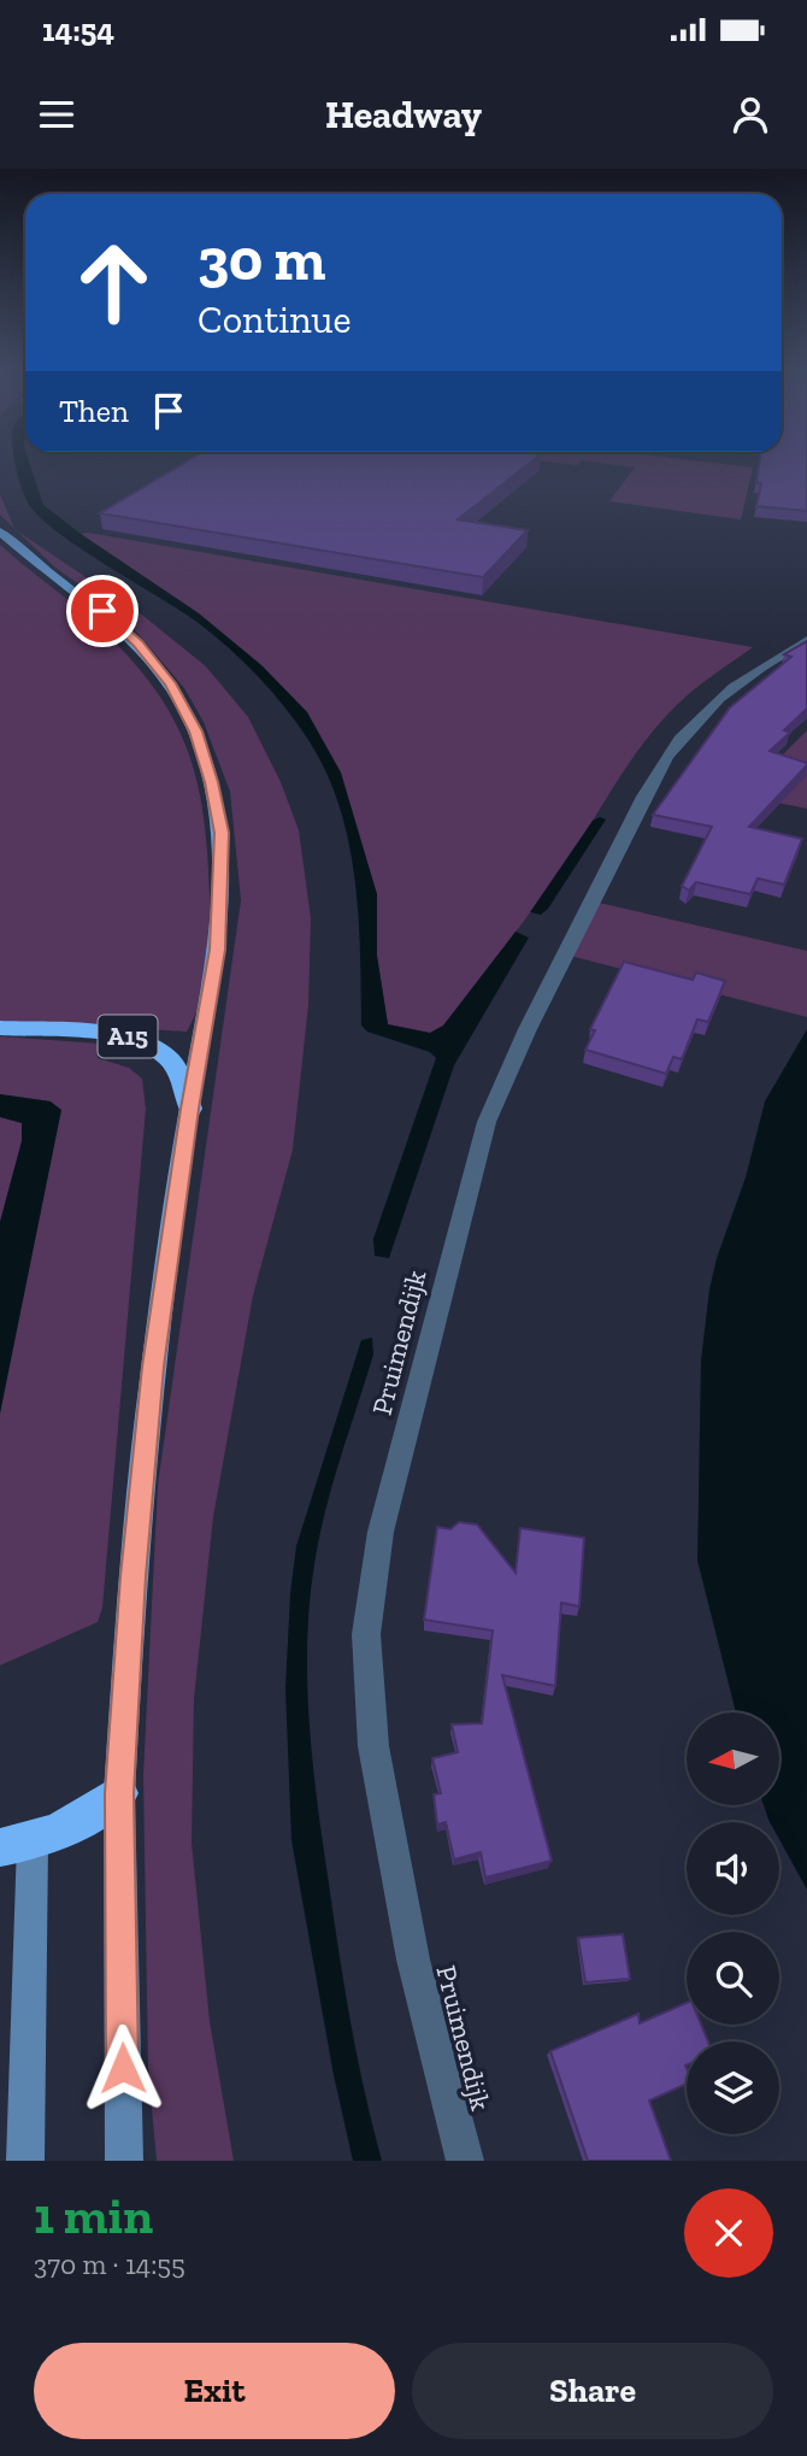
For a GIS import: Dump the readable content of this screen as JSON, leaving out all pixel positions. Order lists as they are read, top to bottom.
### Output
{
  "streets": {
    "highway": ["A15"],
    "street": ["Pruimendijk"]
  },
  "north": "left",
  "page": {
    "status": "14:54",
    "header": "Headway",
    "turn": ["30 m", "Continue"],
    "then": "Then",
    "heading": ["1 min", "370 m · 14:55"],
    "buttons": ["Exit", "Share"]
  }
}
